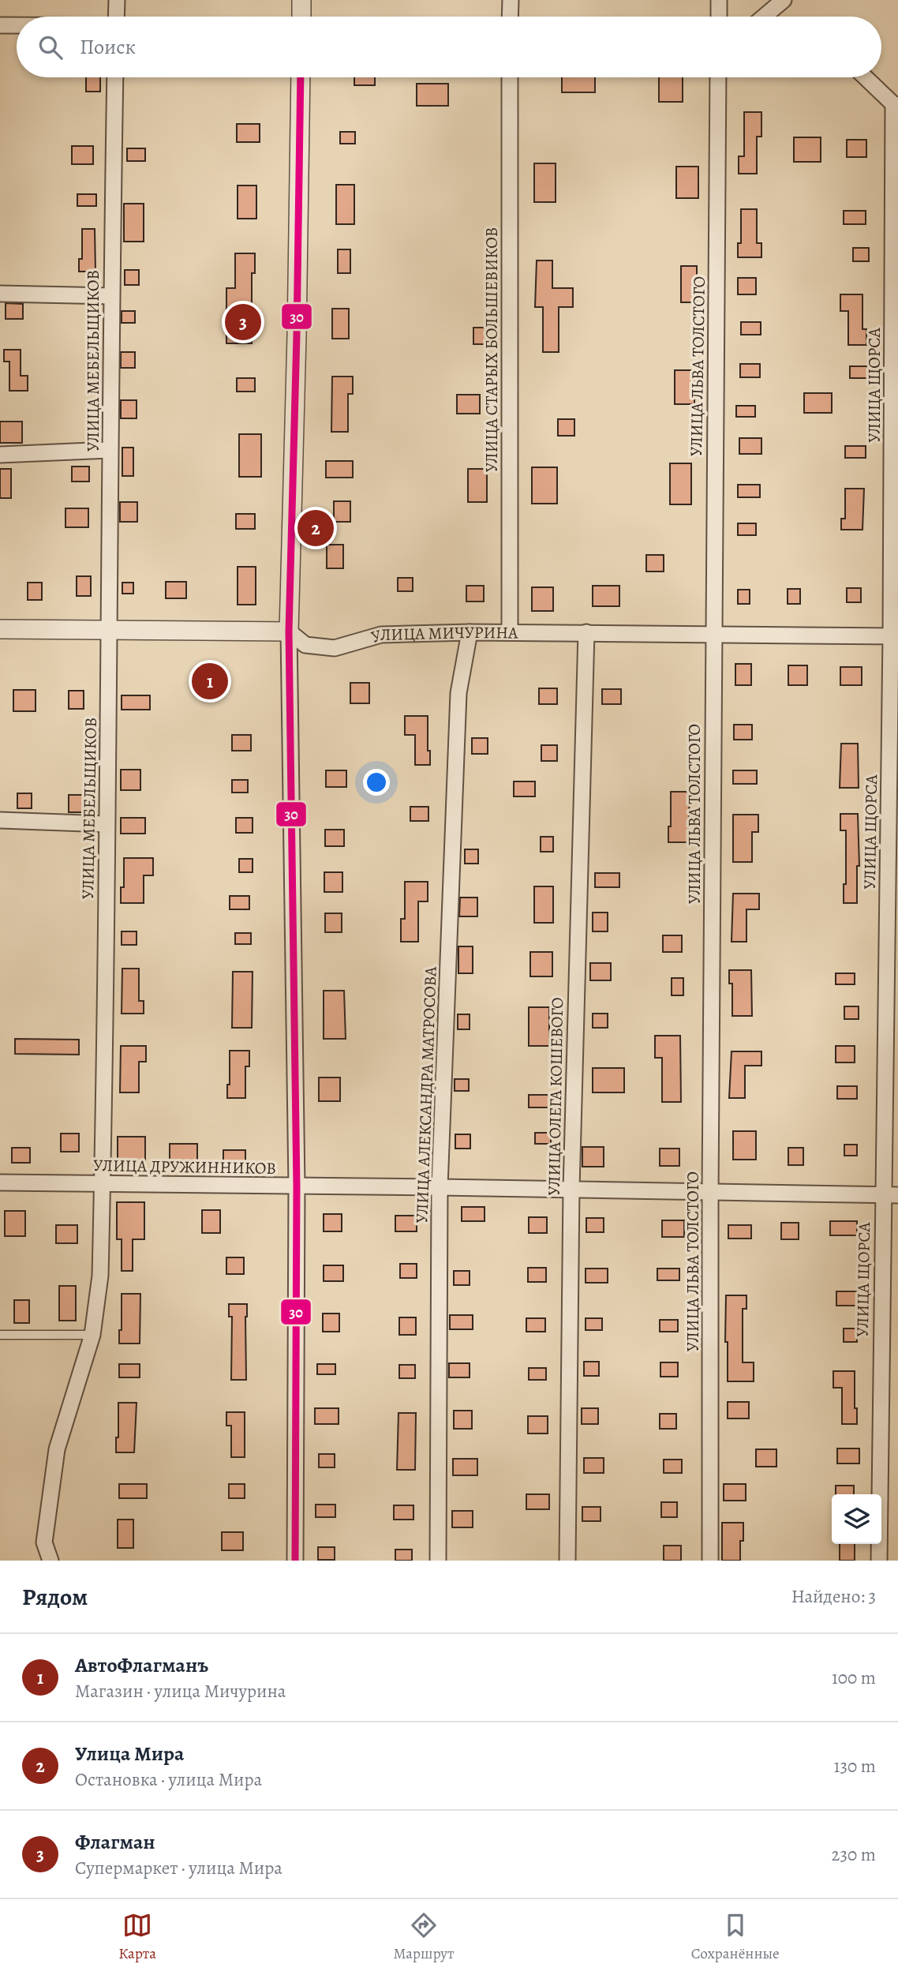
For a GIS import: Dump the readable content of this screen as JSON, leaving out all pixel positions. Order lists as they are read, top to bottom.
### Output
{
  "streets": {
    "street": [
      "УЛИЦА СТАРЫХ БОЛЬШЕВИКОВ",
      "УЛИЦА МЕБЕЛЬЩИКОВ",
      "УЛИЦА ЛЬВА ТОЛСТОГО",
      "УЛИЦА ЩОРСА",
      "УЛИЦА МИЧУРИНА",
      "УЛИЦА АЛЕКСАНДРА МАТРОСОВА",
      "УЛИЦА ОЛЕГА КОШЕВОГО",
      "УЛИЦА ДРУЖИННИКОВ"
    ]
  },
  "crossings": [
    ["УЛИЦА СТАРЫХ БОЛЬШЕВИКОВ", "УЛИЦА МИЧУРИНА"],
    ["УЛИЦА МЕБЕЛЬЩИКОВ", "УЛИЦА ДРУЖИННИКОВ"],
    ["УЛИЦА ЛЬВА ТОЛСТОГО", "УЛИЦА МИЧУРИНА"],
    ["УЛИЦА ЛЬВА ТОЛСТОГО", "УЛИЦА ДРУЖИННИКОВ"],
    ["УЛИЦА ЩОРСА", "УЛИЦА МИЧУРИНА"],
    ["УЛИЦА ЩОРСА", "УЛИЦА ДРУЖИННИКОВ"],
    ["УЛИЦА МИЧУРИНА", "УЛИЦА АЛЕКСАНДРА МАТРОСОВА"],
    ["УЛИЦА МИЧУРИНА", "УЛИЦА ОЛЕГА КОШЕВОГО"],
    ["УЛИЦА АЛЕКСАНДРА МАТРОСОВА", "УЛИЦА ДРУЖИННИКОВ"],
    ["УЛИЦА ОЛЕГА КОШЕВОГО", "УЛИЦА ДРУЖИННИКОВ"]
  ],
  "lines": ["transit line 30"],
  "page": {
    "search": "Поиск",
    "pins": ["3", "2", "1"],
    "heading": ["Рядом", "Найдено: 3"],
    "list": [
      {
        "mark": "1",
        "name": "АвтоФлагманъ",
        "note": "Магазин · улица Мичурина",
        "value": "100 m"
      },
      {
        "mark": "2",
        "name": "Улица Мира",
        "note": "Остановка · улица Мира",
        "value": "130 m"
      },
      {
        "mark": "3",
        "name": "Флагман",
        "note": "Супермаркет · улица Мира",
        "value": "230 m"
      }
    ],
    "nav": ["Карта", "Маршрут", "Сохранённые"]
  }
}
